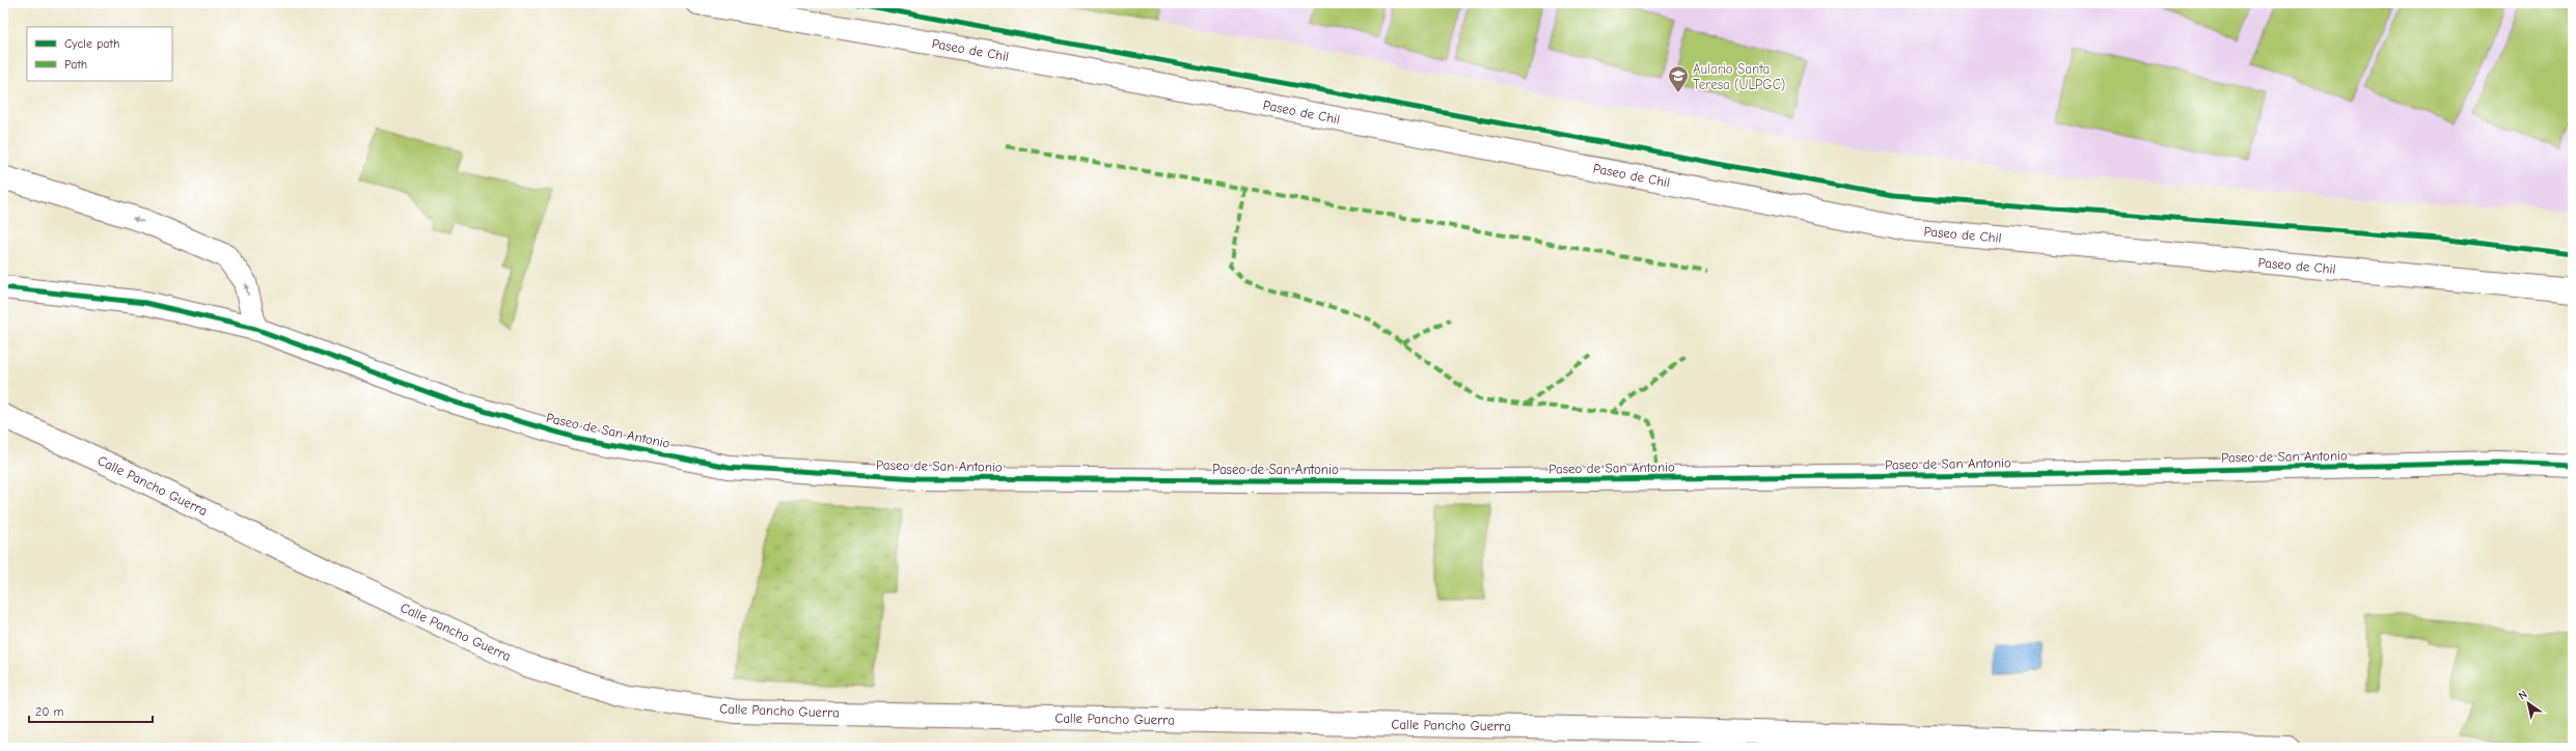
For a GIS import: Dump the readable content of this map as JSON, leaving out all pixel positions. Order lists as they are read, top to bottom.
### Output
{
  "streets": {
    "street": ["Paseo de Chil", "Paseo de San Antonio", "Calle Pancho Guerra"]
  },
  "places": {
    "school or university": ["Aulario Santa Teresa (ULPGC)"]
  },
  "legend": ["Cycle path", "Path"],
  "scale_bar": "20 m",
  "north": "top left"
}
